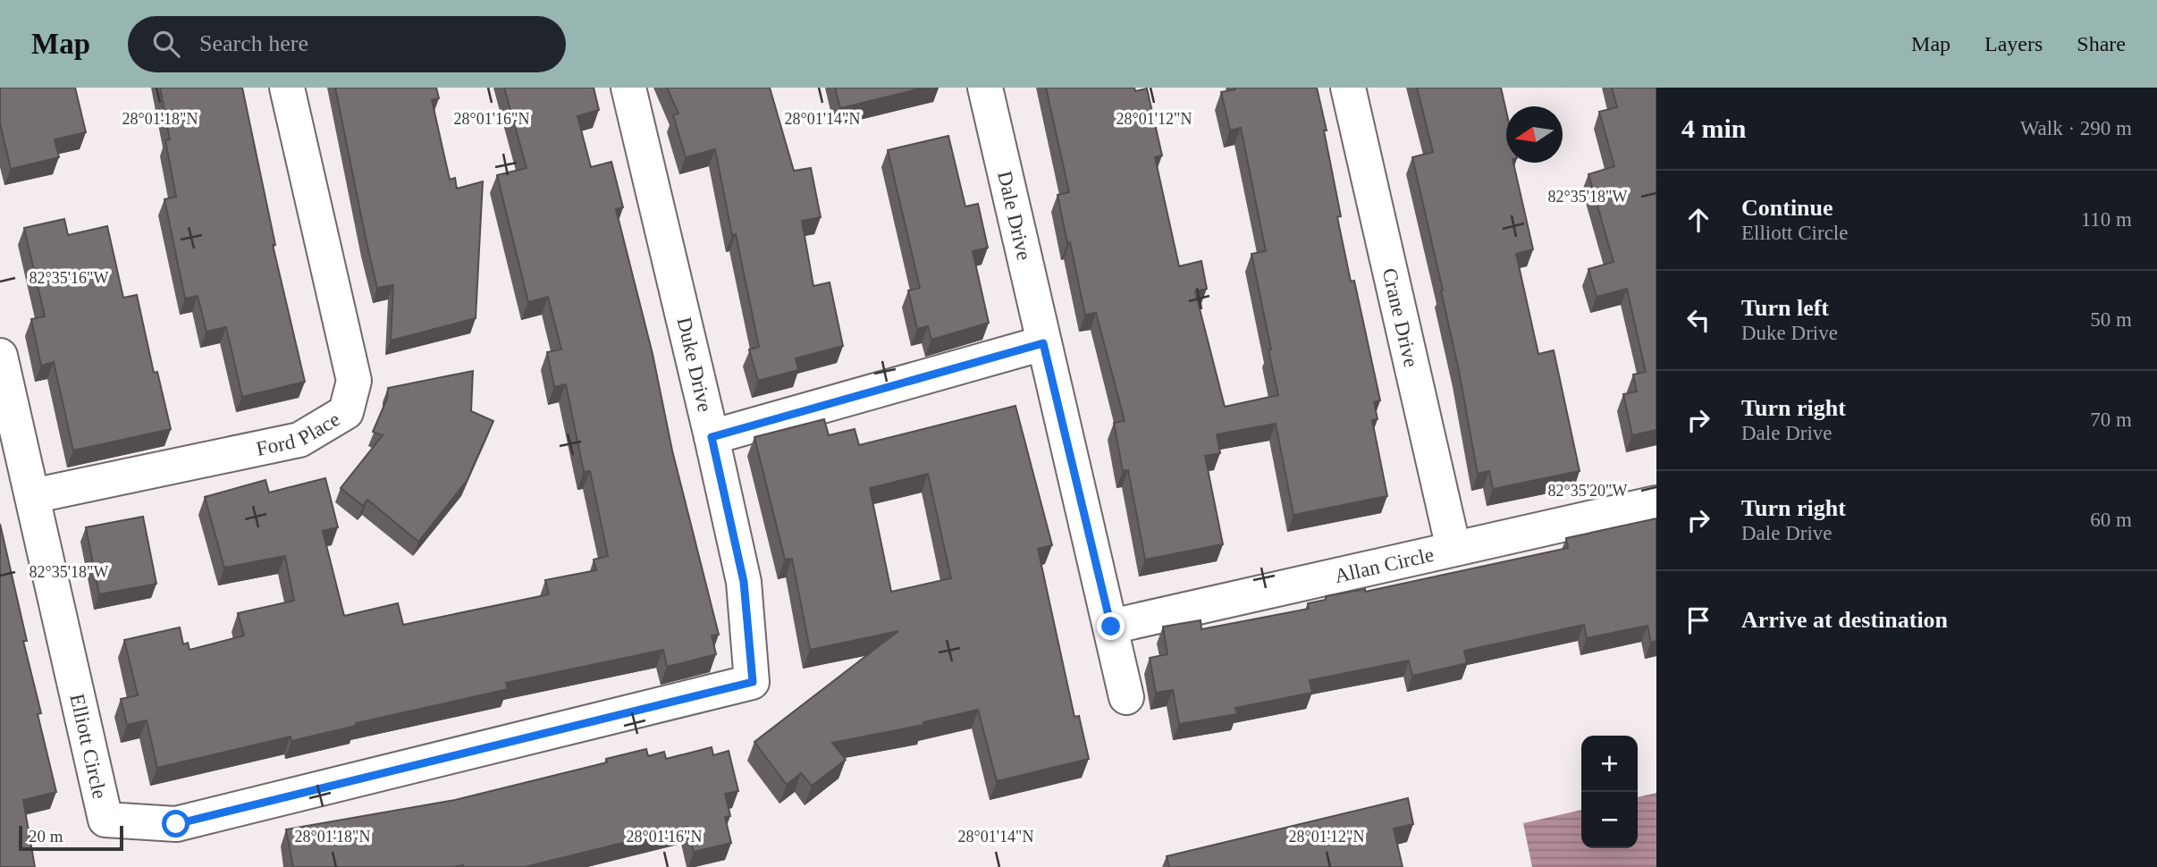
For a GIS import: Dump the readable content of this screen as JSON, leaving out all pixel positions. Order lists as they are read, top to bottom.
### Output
{
  "streets": {
    "street": [
      "Dale Drive",
      "Crane Drive",
      "Duke Drive",
      "Ford Place",
      "Allan Circle",
      "Elliott Circle"
    ]
  },
  "crossings": [
    ["Dale Drive", "Allan Circle"],
    ["Crane Drive", "Allan Circle"],
    ["Duke Drive", "Elliott Circle"],
    ["Ford Place", "Elliott Circle"]
  ],
  "scale_bar": "20 m",
  "north": "left",
  "page": {
    "header": "Map",
    "search": "Search here",
    "nav": ["Map", "Layers", "Share"],
    "heading": ["4 min", "Walk · 290 m"],
    "list": [
      ["Continue", "Elliott Circle", "110 m"],
      ["Turn left", "Duke Drive", "50 m"],
      ["Turn right", "Dale Drive", "70 m"],
      ["Turn right", "Dale Drive", "60 m"],
      "Arrive at destination"
    ],
    "map_buttons": ["+", "−"],
    "scale": "20 m"
  },
  "coordinates": [
    "28°01'18\"N",
    "28°01'16\"N",
    "28°01'14\"N",
    "28°01'12\"N",
    "82°35'18\"W",
    "82°35'16\"W",
    "82°35'20\"W"
  ]
}
